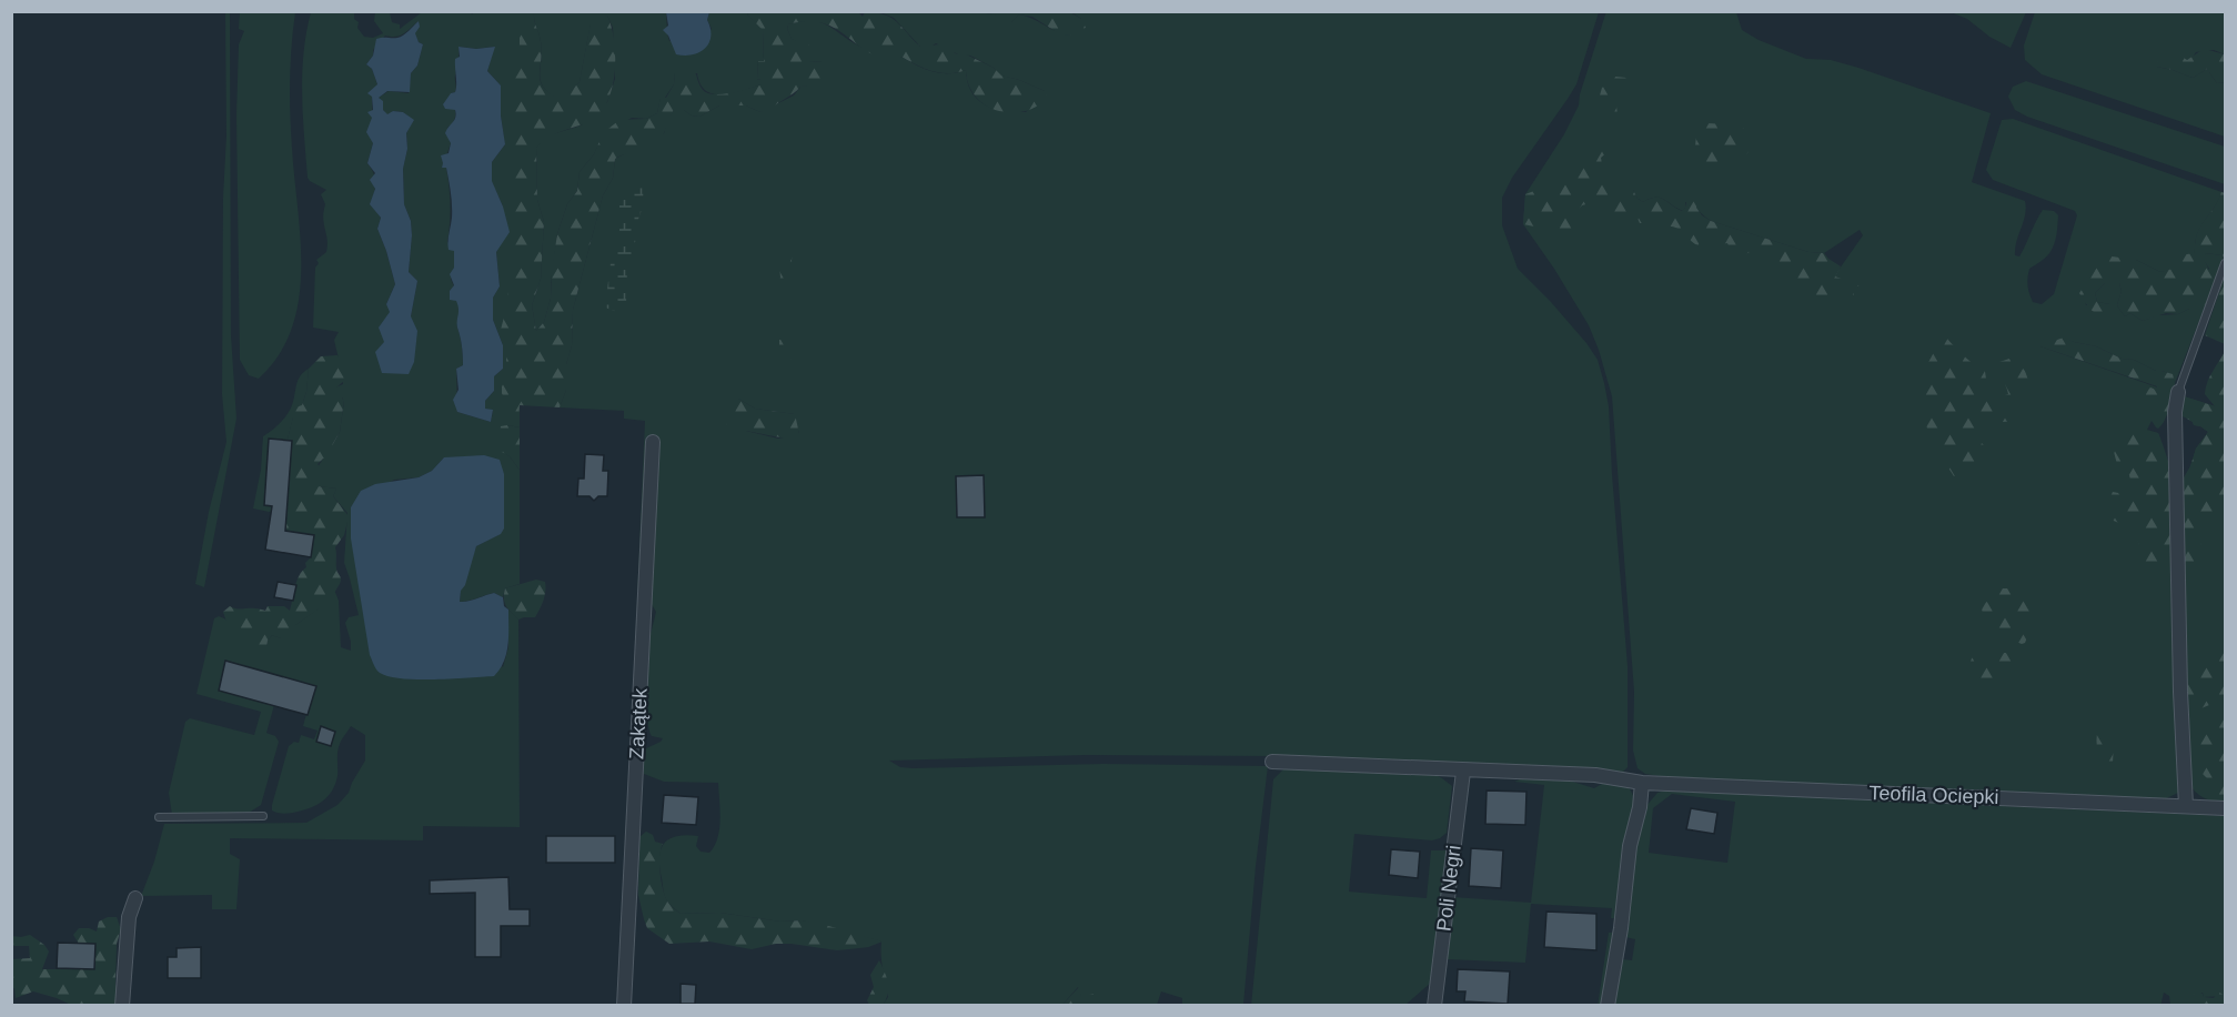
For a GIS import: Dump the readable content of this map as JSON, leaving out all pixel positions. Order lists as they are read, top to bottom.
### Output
{
  "streets": {
    "street": ["Zakątek", "Teofila Ociepki", "Poli Negri"]
  },
  "crossings": [
    ["Teofila Ociepki", "Poli Negri"]
  ]
}
